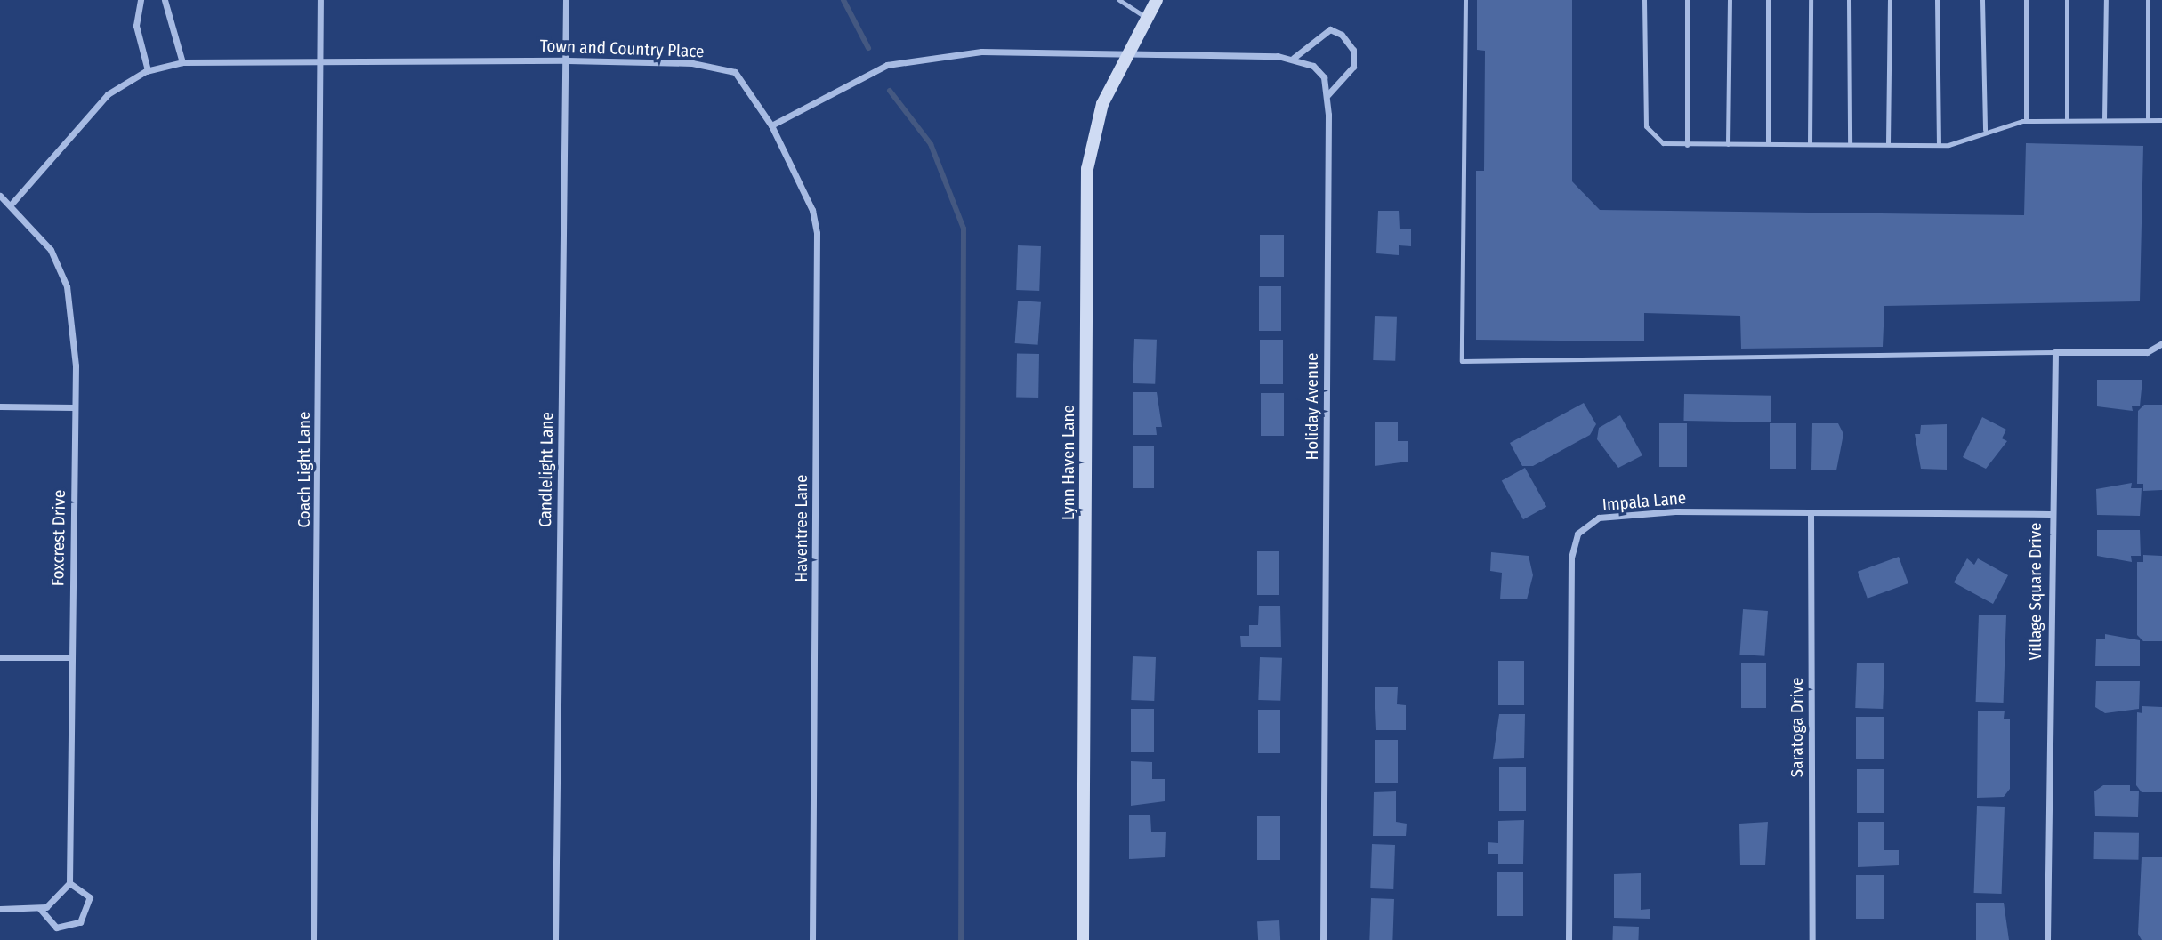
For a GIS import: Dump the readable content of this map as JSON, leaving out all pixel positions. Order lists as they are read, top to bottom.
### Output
{
  "streets": {
    "street": [
      "Town and Country Place",
      "Holiday Avenue",
      "Lynn Haven Lane",
      "Coach Light Lane",
      "Candlelight Lane",
      "Impala Lane",
      "Haventree Lane",
      "Foxcrest Drive",
      "Village Square Drive",
      "Saratoga Drive"
    ]
  },
  "crossings": [
    ["Town and Country Place", "Coach Light Lane"],
    ["Town and Country Place", "Candlelight Lane"],
    ["Town and Country Place", "Haventree Lane"],
    ["Town and Country Place", "Foxcrest Drive"],
    ["Impala Lane", "Village Square Drive"],
    ["Impala Lane", "Saratoga Drive"]
  ]
}
